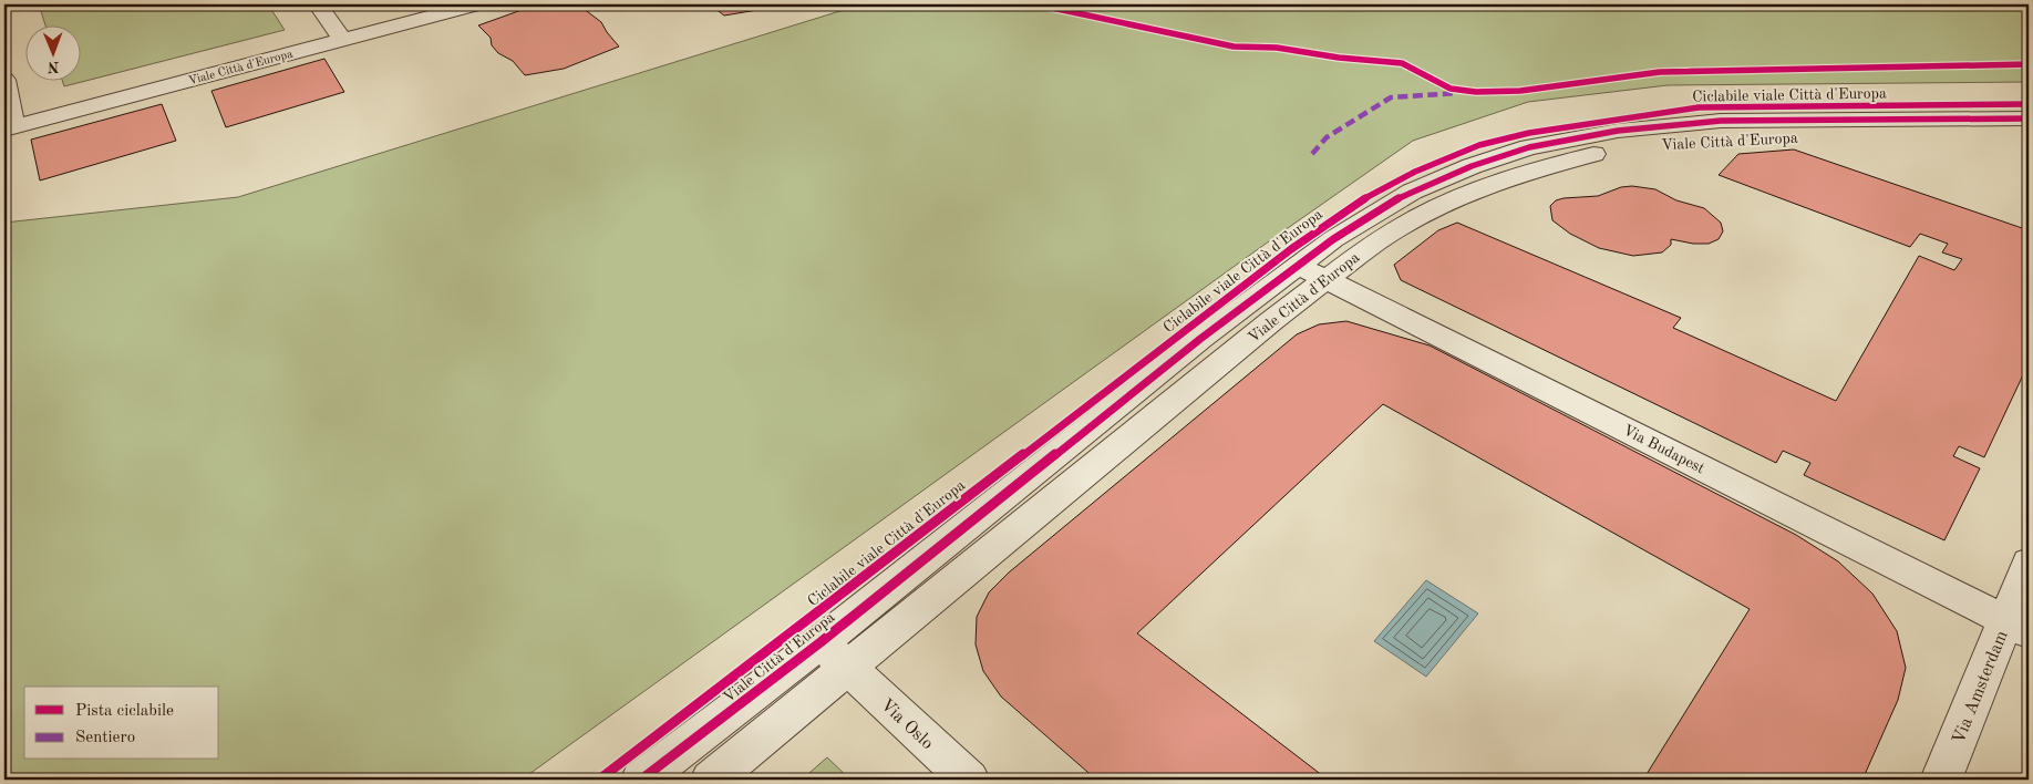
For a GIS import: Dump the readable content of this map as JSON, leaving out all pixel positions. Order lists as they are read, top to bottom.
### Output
{
  "streets": {
    "street": [
      "Viale Città d'Europa",
      "Via Budapest",
      "Via Amsterdam",
      "Via Oslo"
    ],
    "cycle path": ["Ciclabile viale Città d'Europa"]
  },
  "crossings": [
    ["Viale Città d'Europa", "Via Budapest"],
    ["Viale Città d'Europa", "Via Oslo"],
    ["Via Budapest", "Via Amsterdam"]
  ],
  "legend": ["Pista ciclabile", "Sentiero"],
  "north": "bottom"
}
